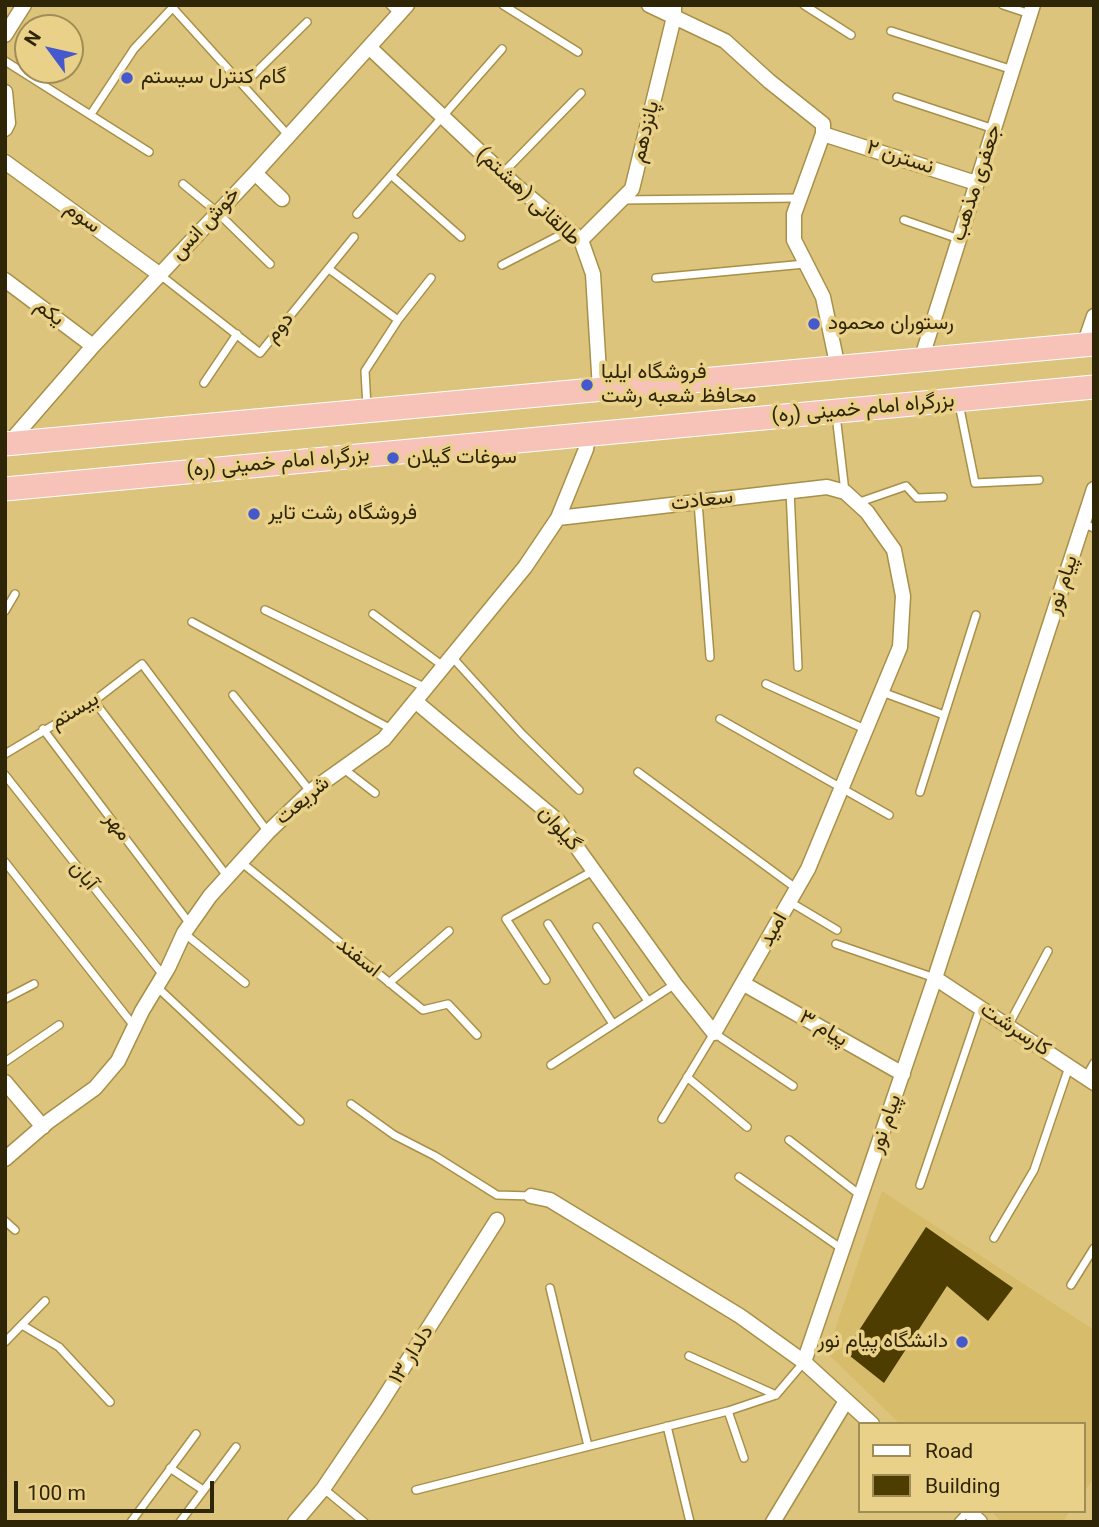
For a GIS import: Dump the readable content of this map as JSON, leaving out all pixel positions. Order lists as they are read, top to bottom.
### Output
{
  "streets": {
    "highway": ["بزرگراه امام خمینی (ره)"],
    "street": [
      "پانزدهم",
      "نسترن ۲",
      "جعفری مذهب",
      "طالقانی (هشتم)",
      "سوم",
      "خوش انس",
      "یکم",
      "سعادت",
      "پیام نور",
      "شریعت",
      "گیلوان",
      "امید",
      "پیام ۳",
      "کارسرشت",
      "دلدار ۱۳"
    ],
    "lane": [
      "دوم",
      "بیستم",
      "مهر",
      "آبان",
      "اسفند"
    ]
  },
  "crossings": [
    ["پانزدهم", "طالقانی (هشتم)"],
    ["نسترن ۲", "جعفری مذهب"],
    ["جعفری مذهب", "بزرگراه امام خمینی (ره)"],
    ["طالقانی (هشتم)", "خوش انس"],
    ["طالقانی (هشتم)", "بزرگراه امام خمینی (ره)"],
    ["سوم", "خوش انس"],
    ["سوم", "دوم"],
    ["خوش انس", "یکم"],
    ["خوش انس", "دوم"],
    ["خوش انس", "بزرگراه امام خمینی (ره)"],
    ["بزرگراه امام خمینی (ره)", "شریعت"],
    ["سعادت", "شریعت"],
    ["سعادت", "امید"],
    ["پیام نور", "پیام ۳"],
    ["پیام نور", "کارسرشت"],
    ["بیستم", "شریعت"],
    ["بیستم", "مهر"],
    ["شریعت", "مهر"],
    ["شریعت", "گیلوان"],
    ["شریعت", "آبان"],
    ["شریعت", "اسفند"],
    ["گیلوان", "امید"],
    ["امید", "پیام ۳"]
  ],
  "places": [
    "گام کنترل سیستم",
    "رستوران محمود",
    "فروشگاه ایلیا محافظ شعبه رشت",
    "سوغات گیلان",
    "فروشگاه رشت تاير",
    "دانشگاه پیام نور"
  ],
  "legend": ["Road", "Building"],
  "scale_bar": "100 m",
  "north": "top left"
}
